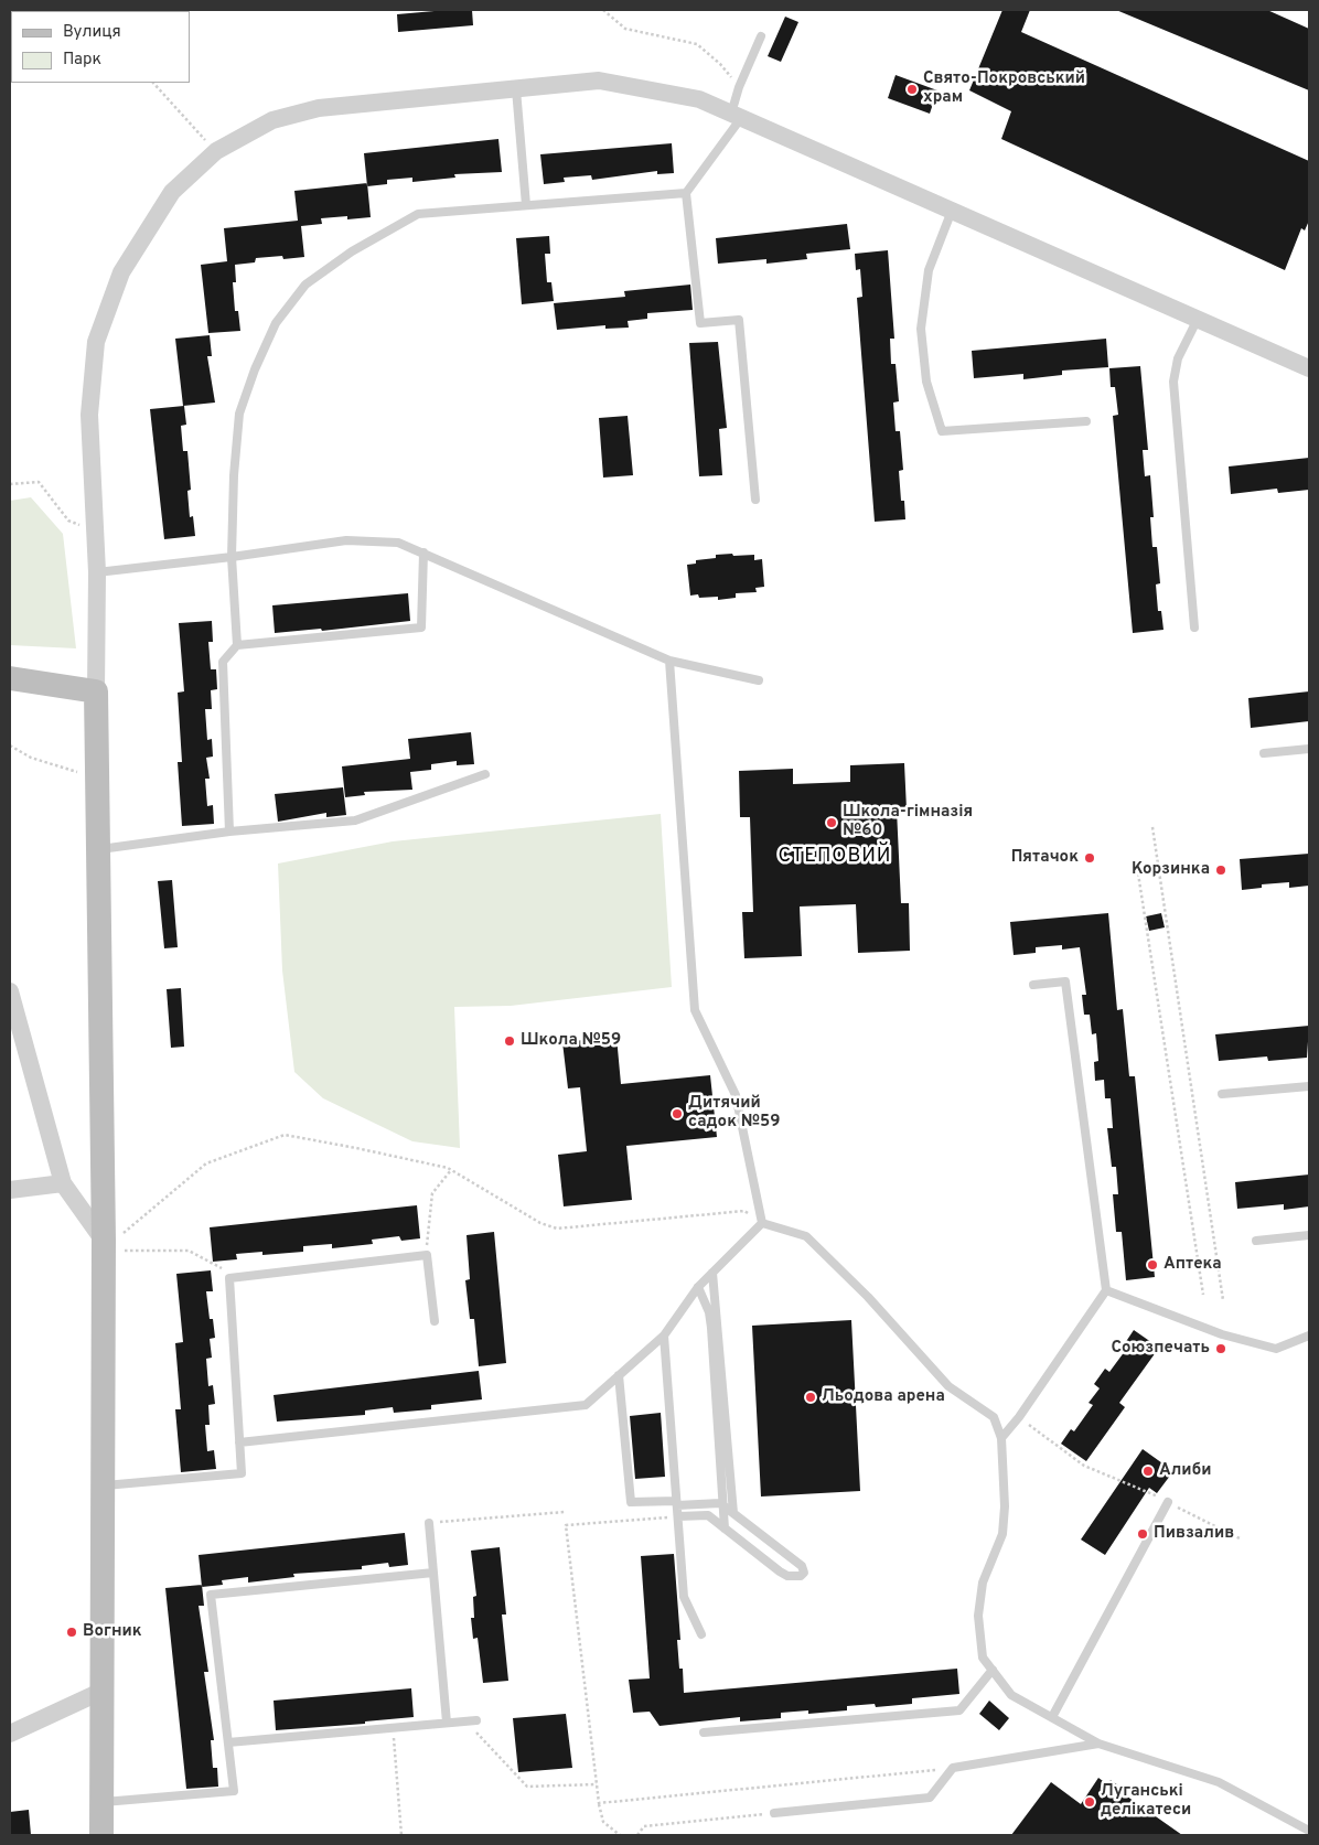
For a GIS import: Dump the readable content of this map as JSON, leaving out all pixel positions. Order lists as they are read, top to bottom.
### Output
{
  "districts": ["СТЕПОВИЙ"],
  "places": [
    "Свято-Покровський храм",
    "Школа-гімназія №60",
    "Пятачок",
    "Корзинка",
    "Школа №59",
    "Дитячий садок №59",
    "Аптека",
    "Союзпечать",
    "Льодова арена",
    "Алиби",
    "Пивзалив",
    "Вогник",
    "Луганські делікатеси"
  ],
  "legend": ["Вулиця", "Парк"]
}
